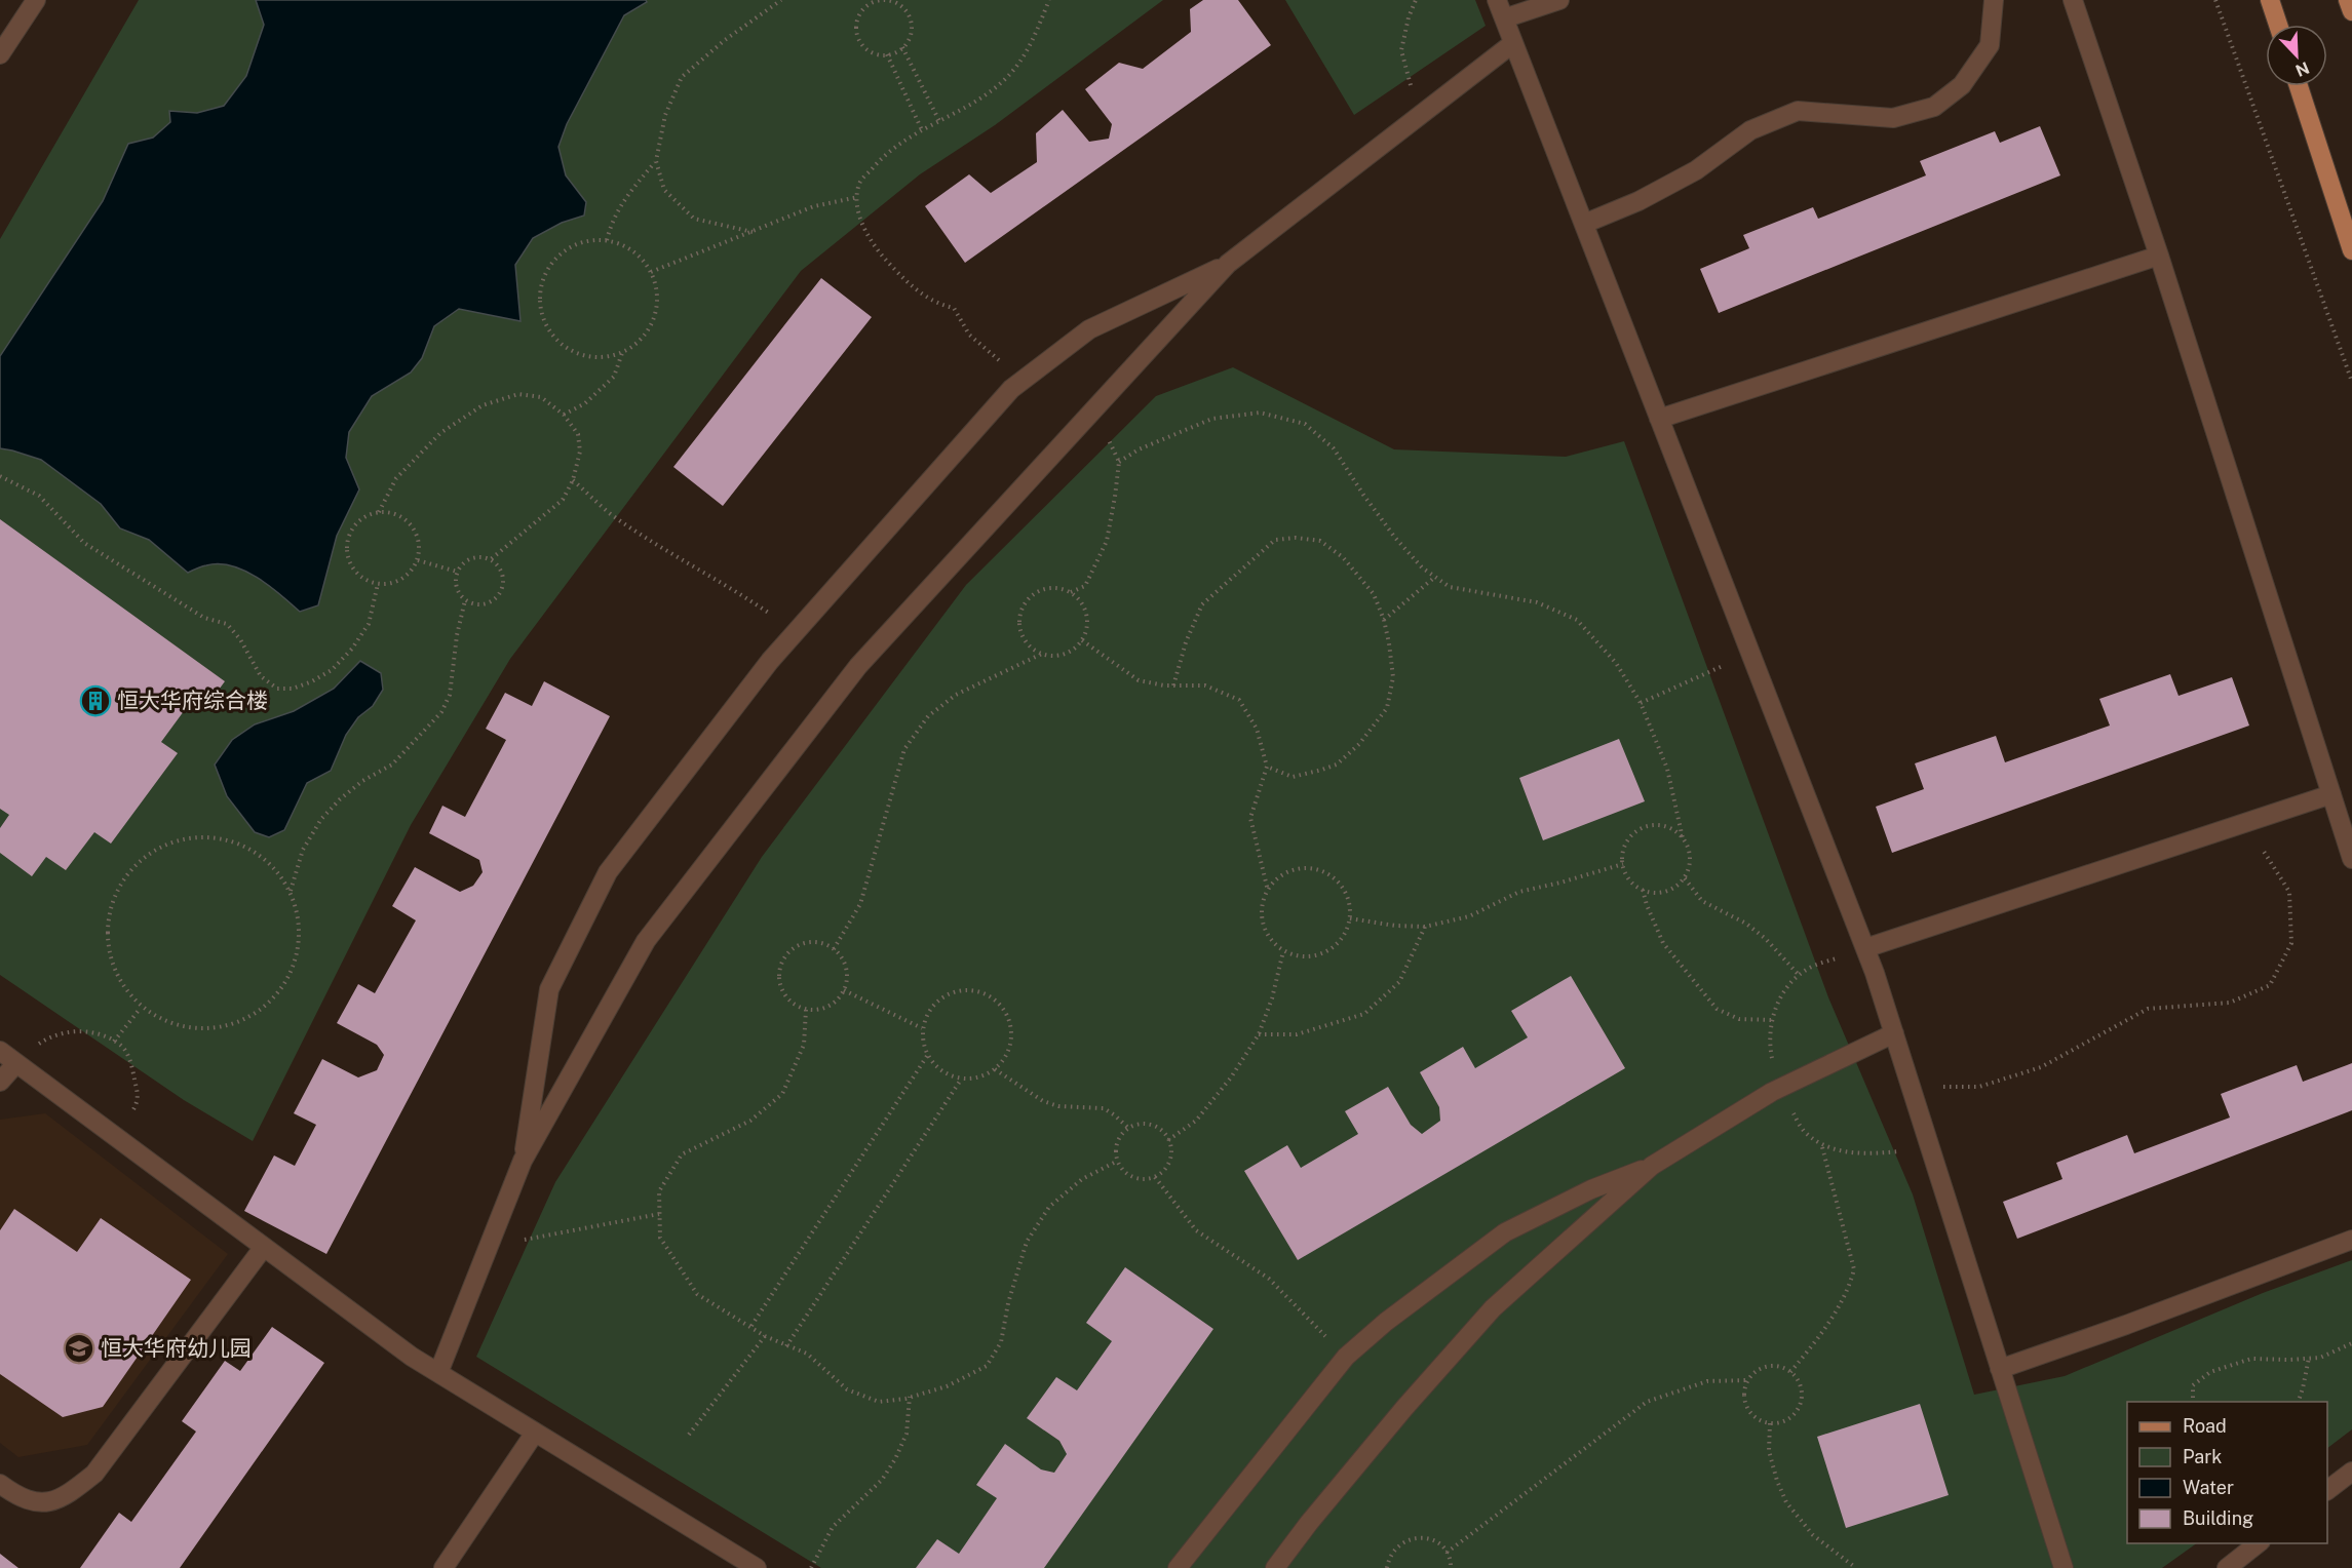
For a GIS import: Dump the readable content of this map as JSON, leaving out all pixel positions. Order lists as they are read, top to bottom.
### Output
{
  "places": {
    "building": ["恒大华府综合楼"],
    "school or university": ["恒大华府幼儿园"]
  },
  "legend": [
    "Road",
    "Park",
    "Water",
    "Building"
  ],
  "north": "bottom right"
}
